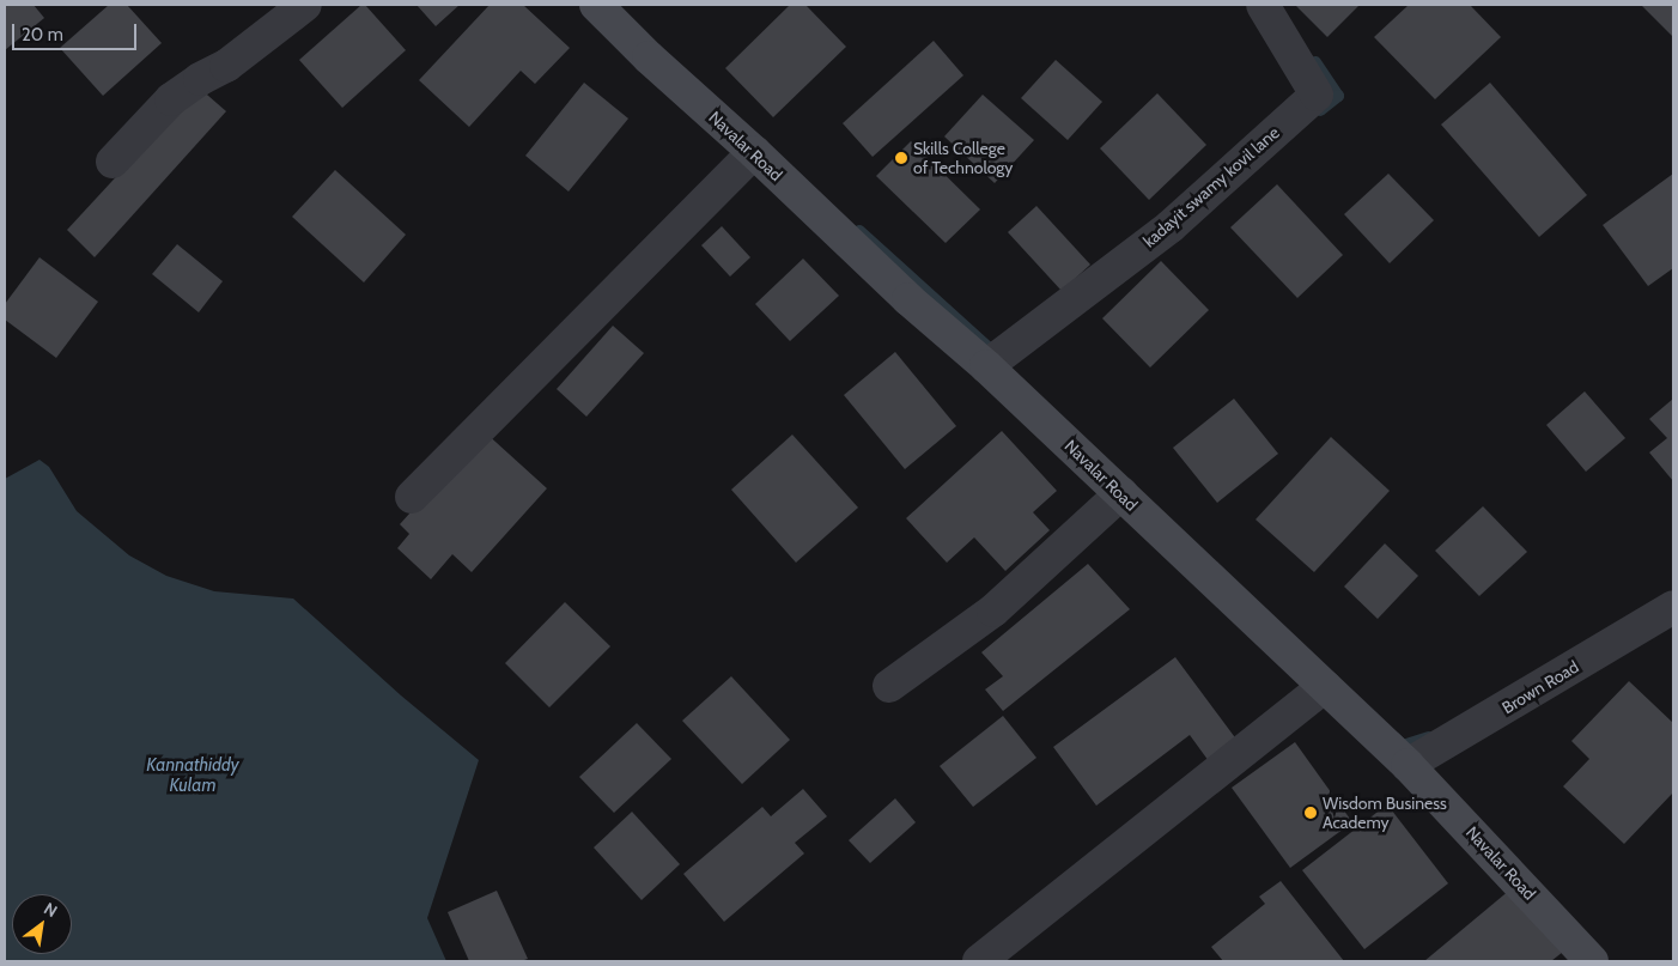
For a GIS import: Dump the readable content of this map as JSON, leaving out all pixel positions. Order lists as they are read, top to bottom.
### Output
{
  "streets": {
    "street": ["Navalar Road", "kadayit swamy kovil lane", "Brown Road"]
  },
  "crossings": [
    ["Navalar Road", "kadayit swamy kovil lane"],
    ["Navalar Road", "Brown Road"]
  ],
  "water": ["Kannathiddy Kulam"],
  "places": ["Skills College of Technology", "Wisdom Business Academy"],
  "scale_bar": "20 m",
  "north": "top right"
}
